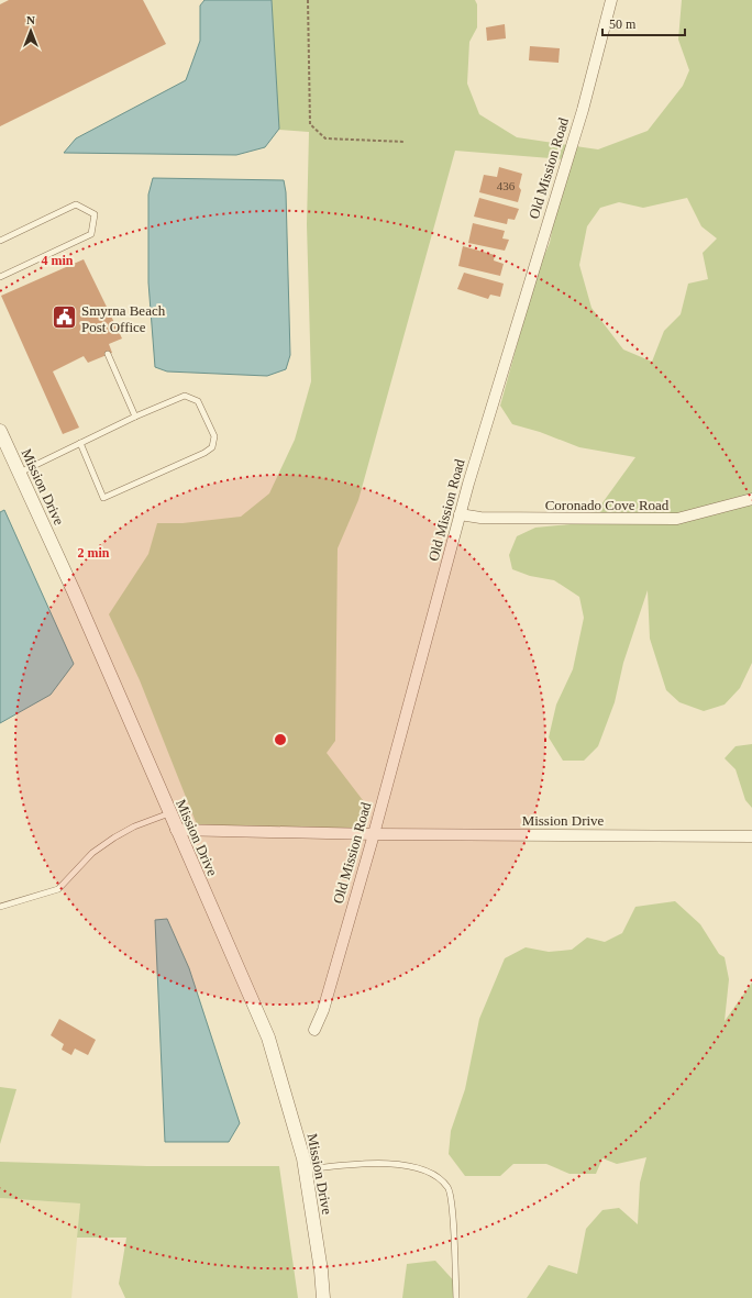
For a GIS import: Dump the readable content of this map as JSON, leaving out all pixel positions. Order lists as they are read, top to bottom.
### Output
{
  "streets": {
    "street": ["Old Mission Road", "Mission Drive", "Coronado Cove Road"]
  },
  "crossings": [
    ["Old Mission Road", "Mission Drive"],
    ["Old Mission Road", "Coronado Cove Road"]
  ],
  "places": {
    "public building": ["Smyrna Beach Post Office"]
  },
  "house_numbers": ["436"],
  "scale_bar": "50 m",
  "north": "top",
  "rings": ["4 min", "2 min"]
}
